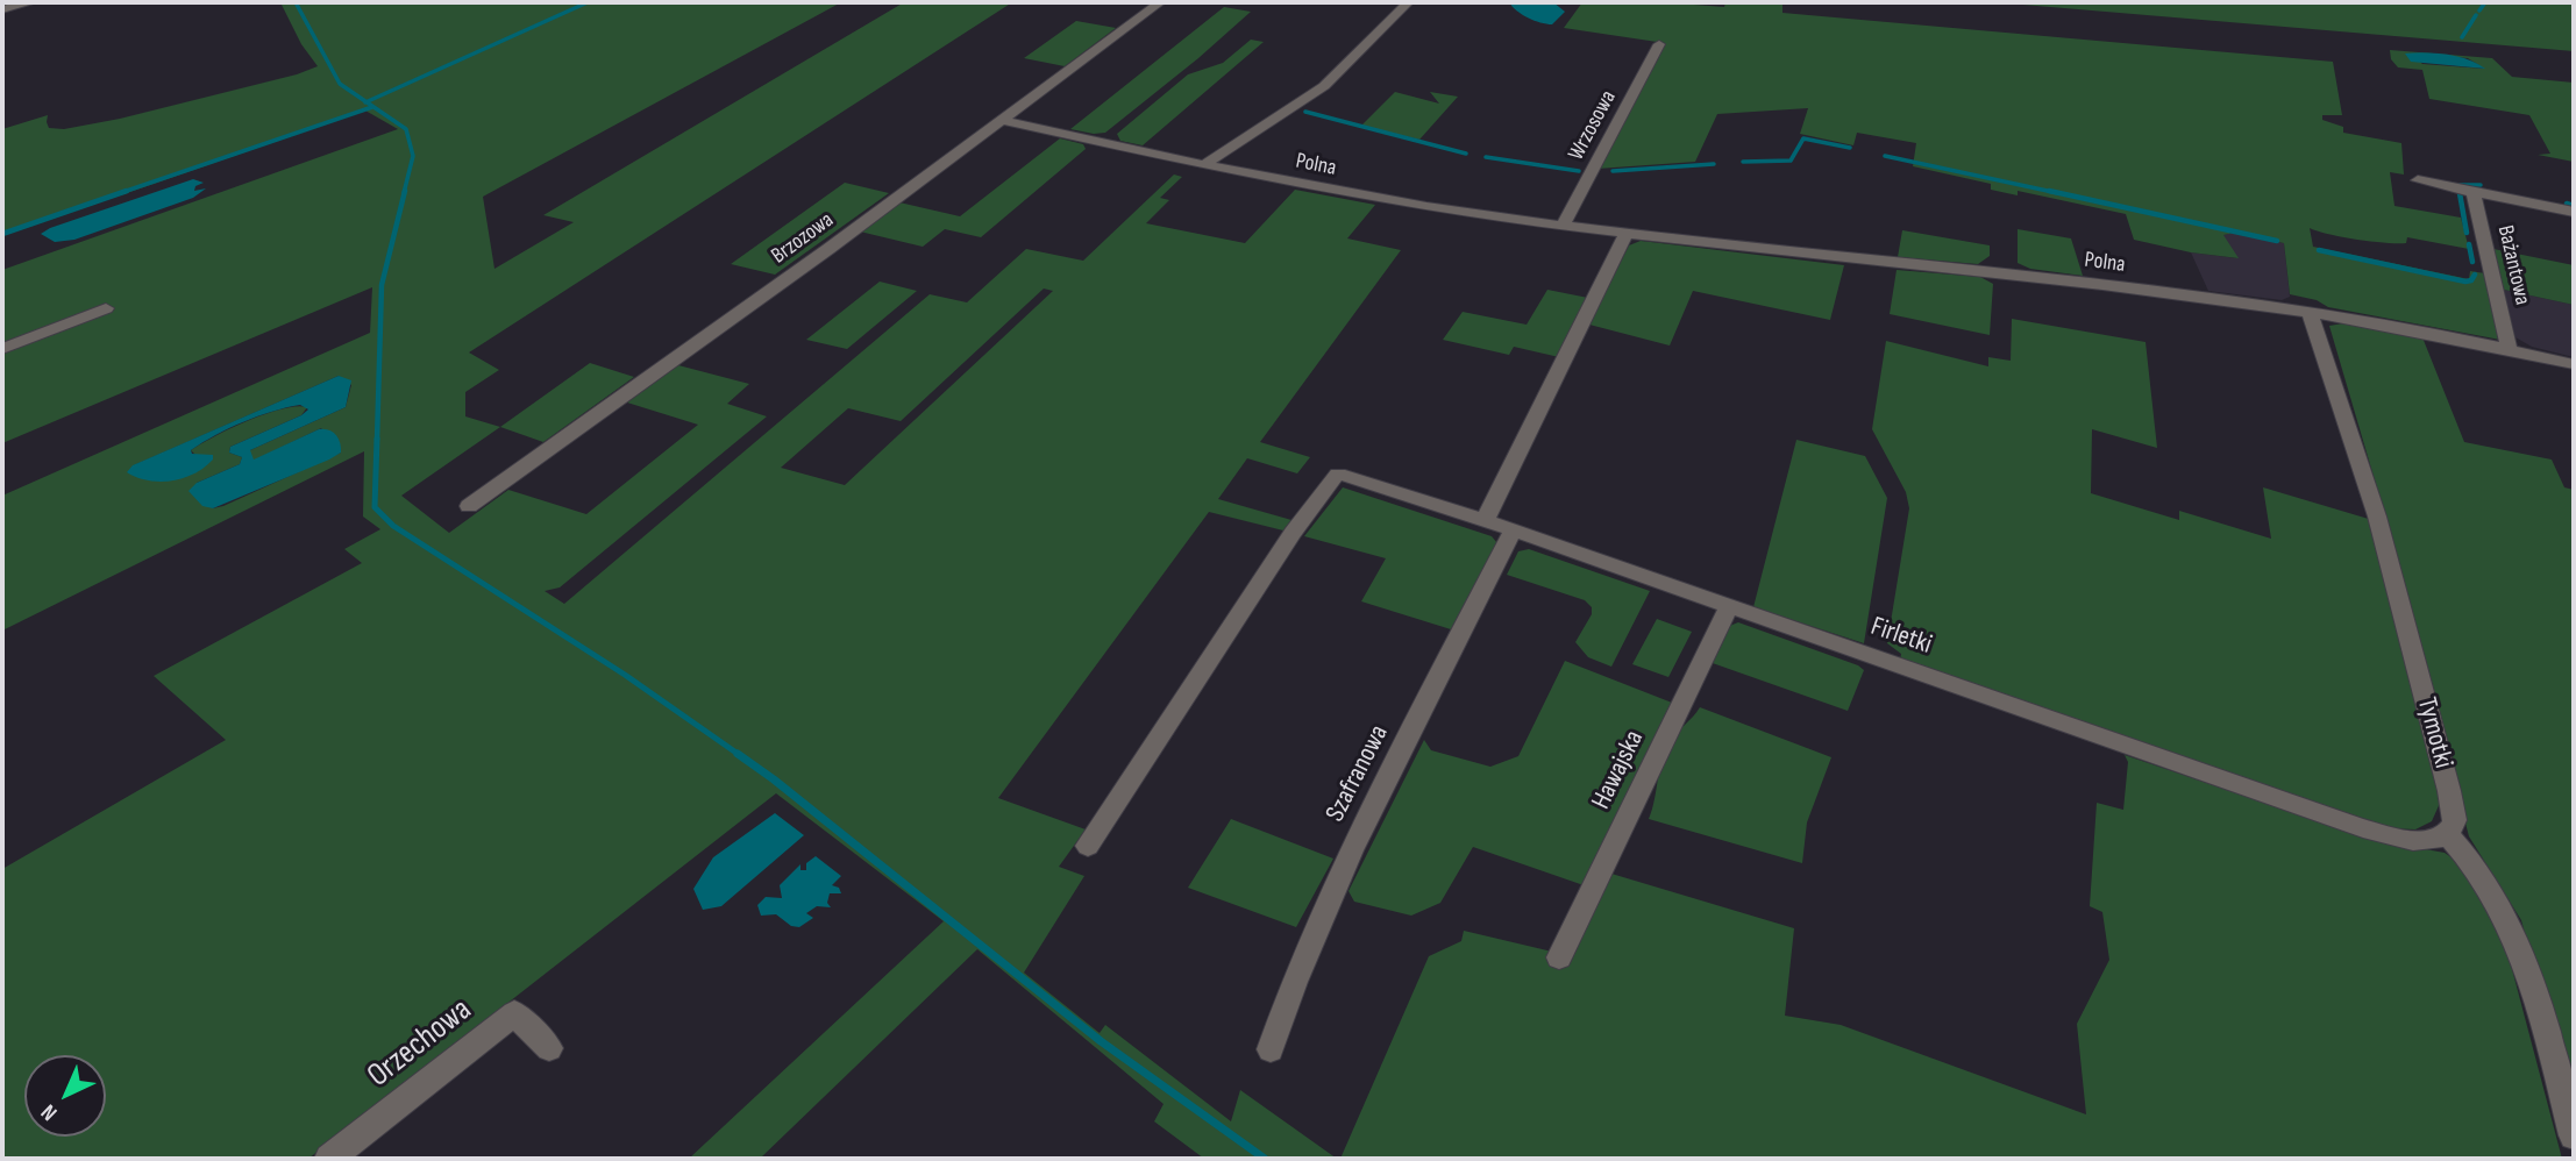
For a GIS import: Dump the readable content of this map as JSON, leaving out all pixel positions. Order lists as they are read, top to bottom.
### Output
{
  "streets": {
    "street": [
      "Wrzosowa",
      "Polna",
      "Brzozowa",
      "Bażantowa",
      "Firletki",
      "Tymotki",
      "Hawajska",
      "Szafranowa",
      "Orzechowa"
    ]
  },
  "crossings": [
    ["Wrzosowa", "Polna"],
    ["Polna", "Brzozowa"],
    ["Polna", "Bażantowa"],
    ["Polna", "Tymotki"],
    ["Firletki", "Tymotki"],
    ["Firletki", "Hawajska"],
    ["Firletki", "Szafranowa"]
  ],
  "north": "bottom left"
}
